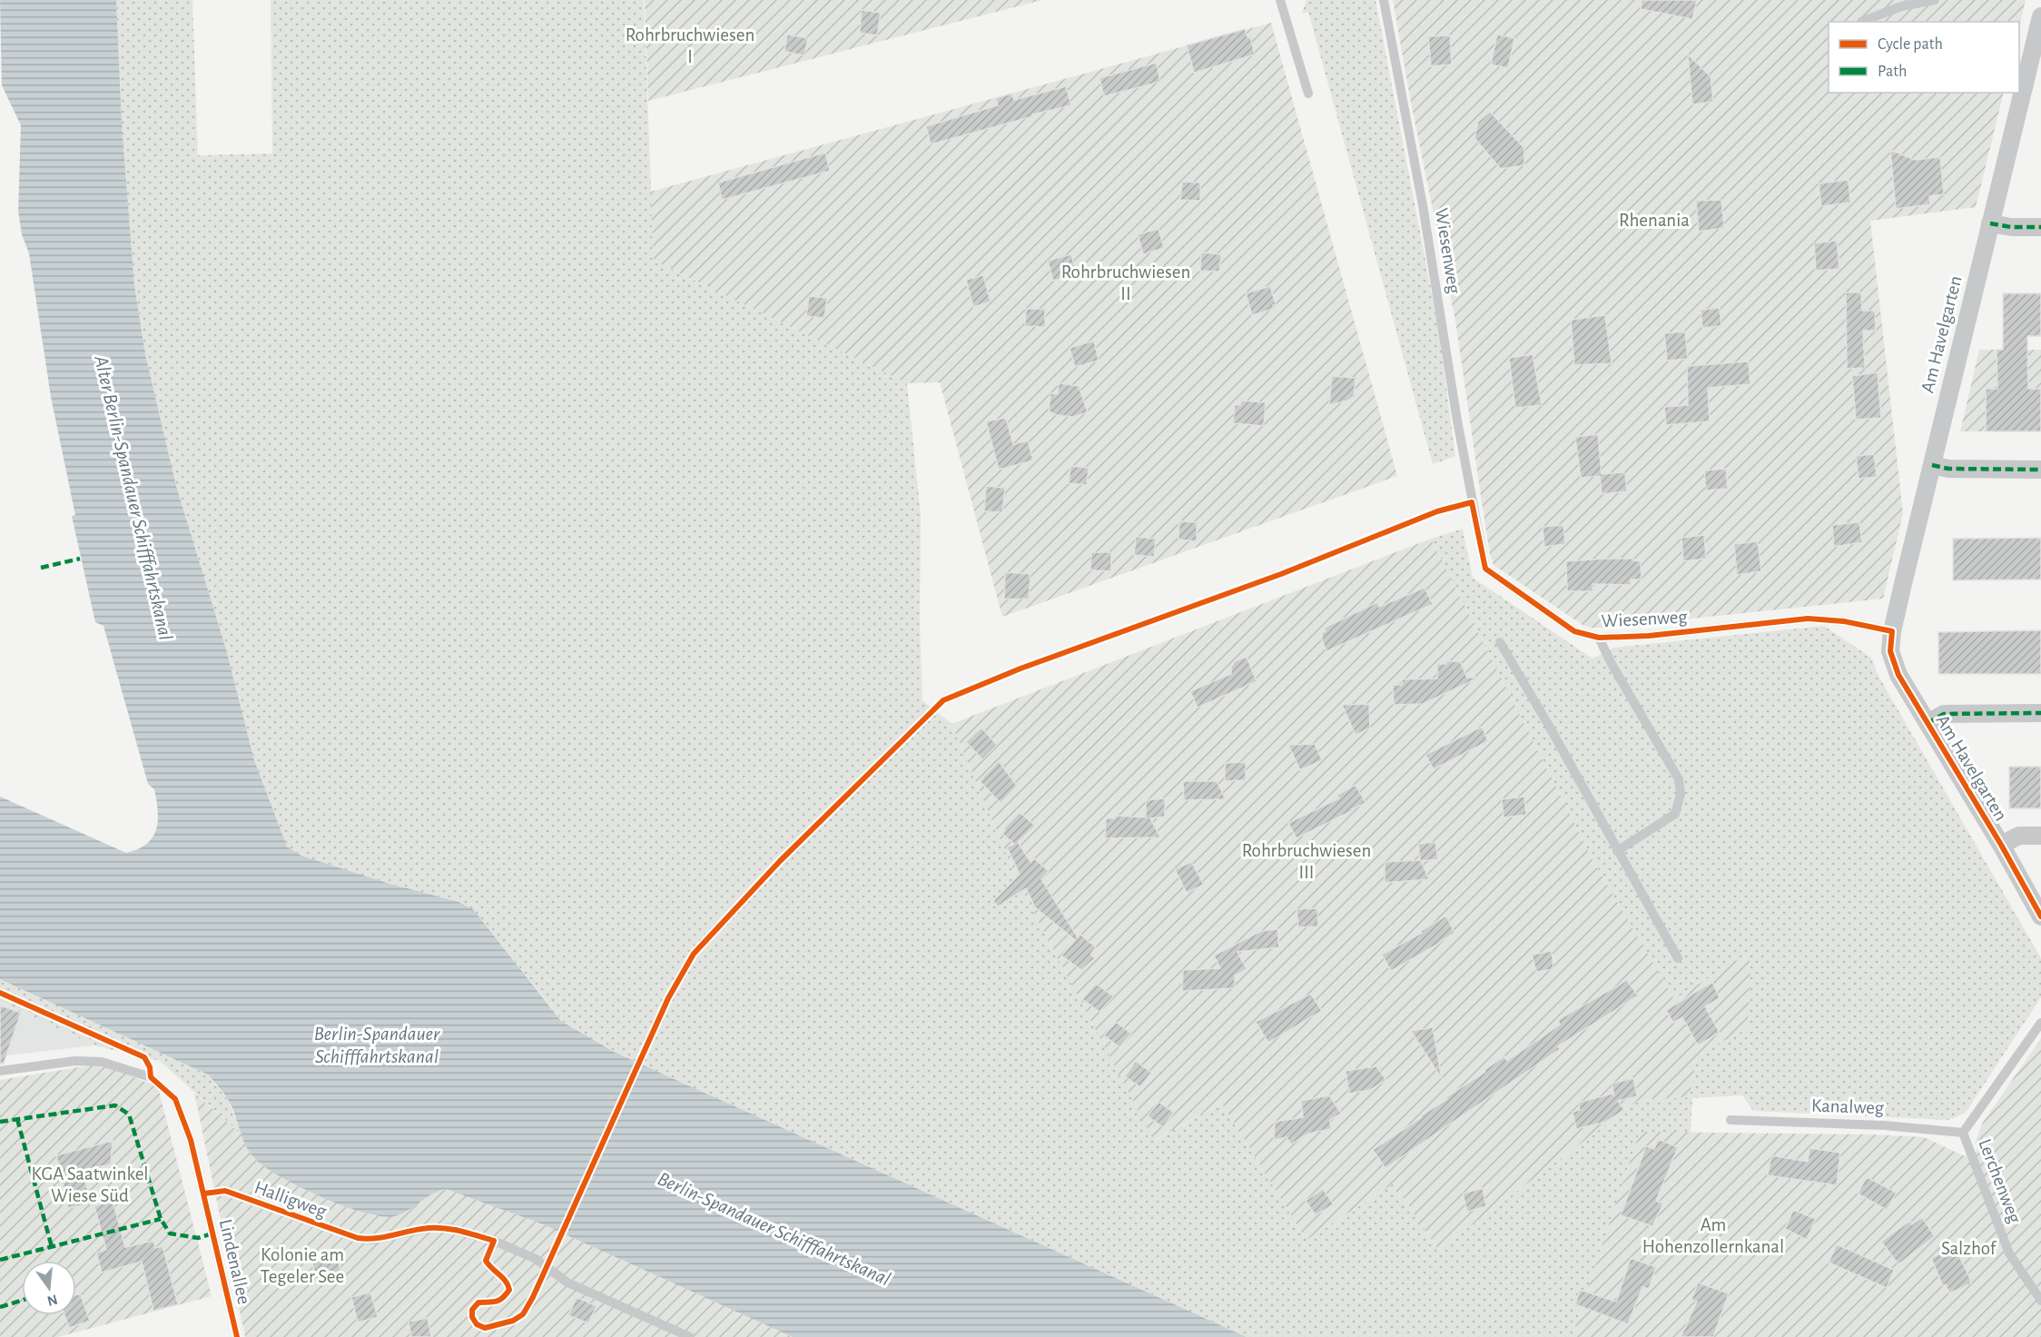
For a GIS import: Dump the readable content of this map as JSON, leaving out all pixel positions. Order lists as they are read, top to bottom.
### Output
{
  "streets": {
    "street": ["Am Havelgarten"],
    "lane": [
      "Wiesenweg",
      "Kanalweg",
      "Lerchenweg",
      "Halligweg",
      "Lindenallee"
    ]
  },
  "crossings": [
    ["Wiesenweg", "Am Havelgarten"],
    ["Kanalweg", "Lerchenweg"],
    ["Halligweg", "Lindenallee"]
  ],
  "water": ["Alter Berlin-Spandauer Schifffahrtskanal", "Berlin-Spandauer Schifffahrtskanal"],
  "parks": [
    "Rohrbruchwiesen I",
    "Rhenania",
    "Rohrbruchwiesen II",
    "Rohrbruchwiesen III",
    "KGA Saatwinkel Wiese Süd",
    "Am Hohenzollernkanal",
    "Salzhof",
    "Kolonie am Tegeler See"
  ],
  "legend": ["Cycle path", "Path"],
  "north": "bottom"
}
